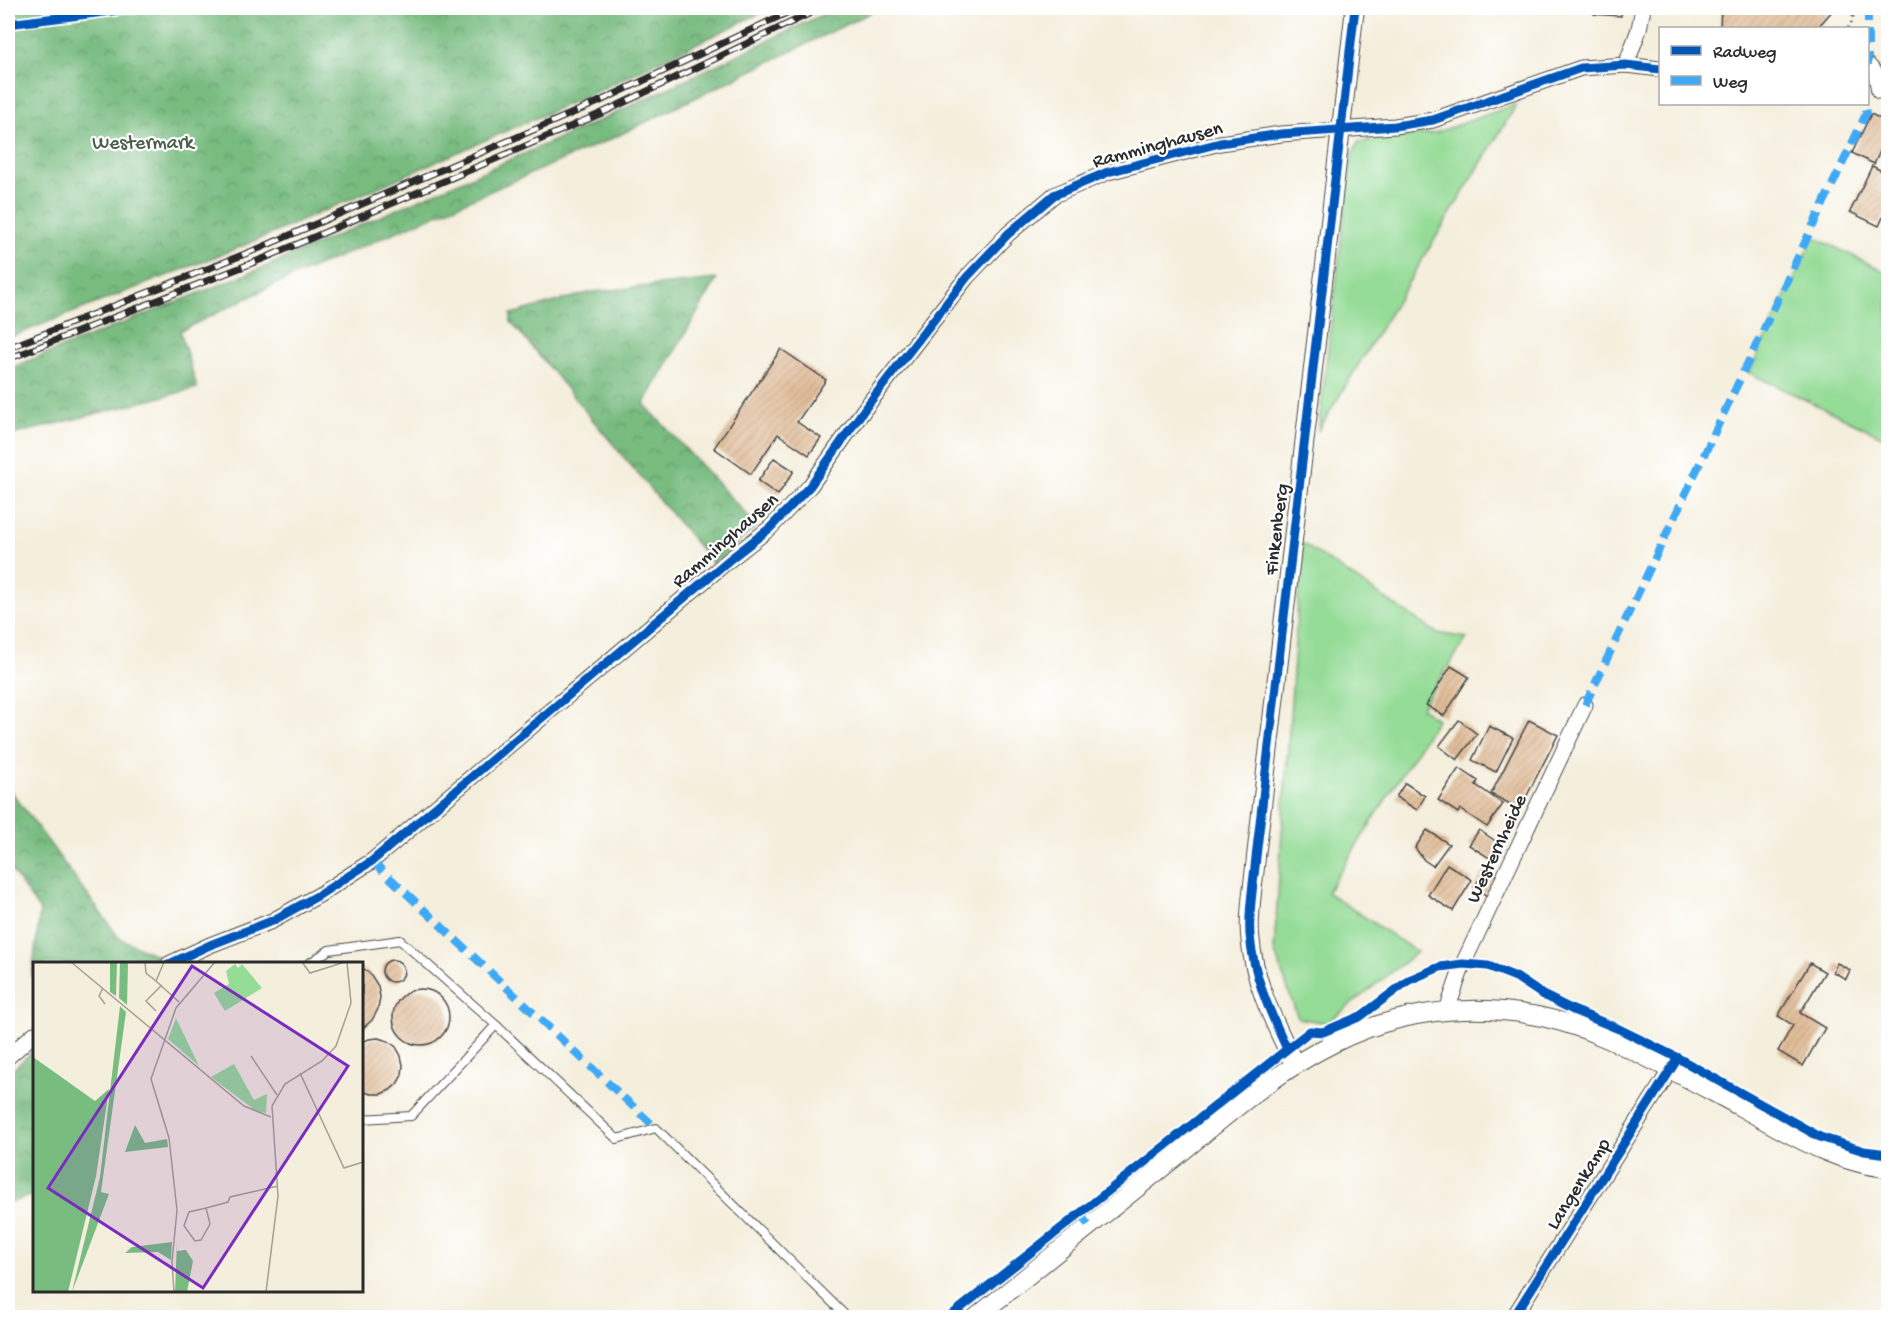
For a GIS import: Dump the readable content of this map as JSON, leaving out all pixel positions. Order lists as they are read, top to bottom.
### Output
{
  "streets": {
    "street": [
      "Ramminghausen",
      "Finkenberg",
      "Westernheide",
      "Langenkamp"
    ]
  },
  "crossings": [
    ["Ramminghausen", "Finkenberg"]
  ],
  "parks": ["Westermark"],
  "legend": ["Radweg", "Weg"]
}
